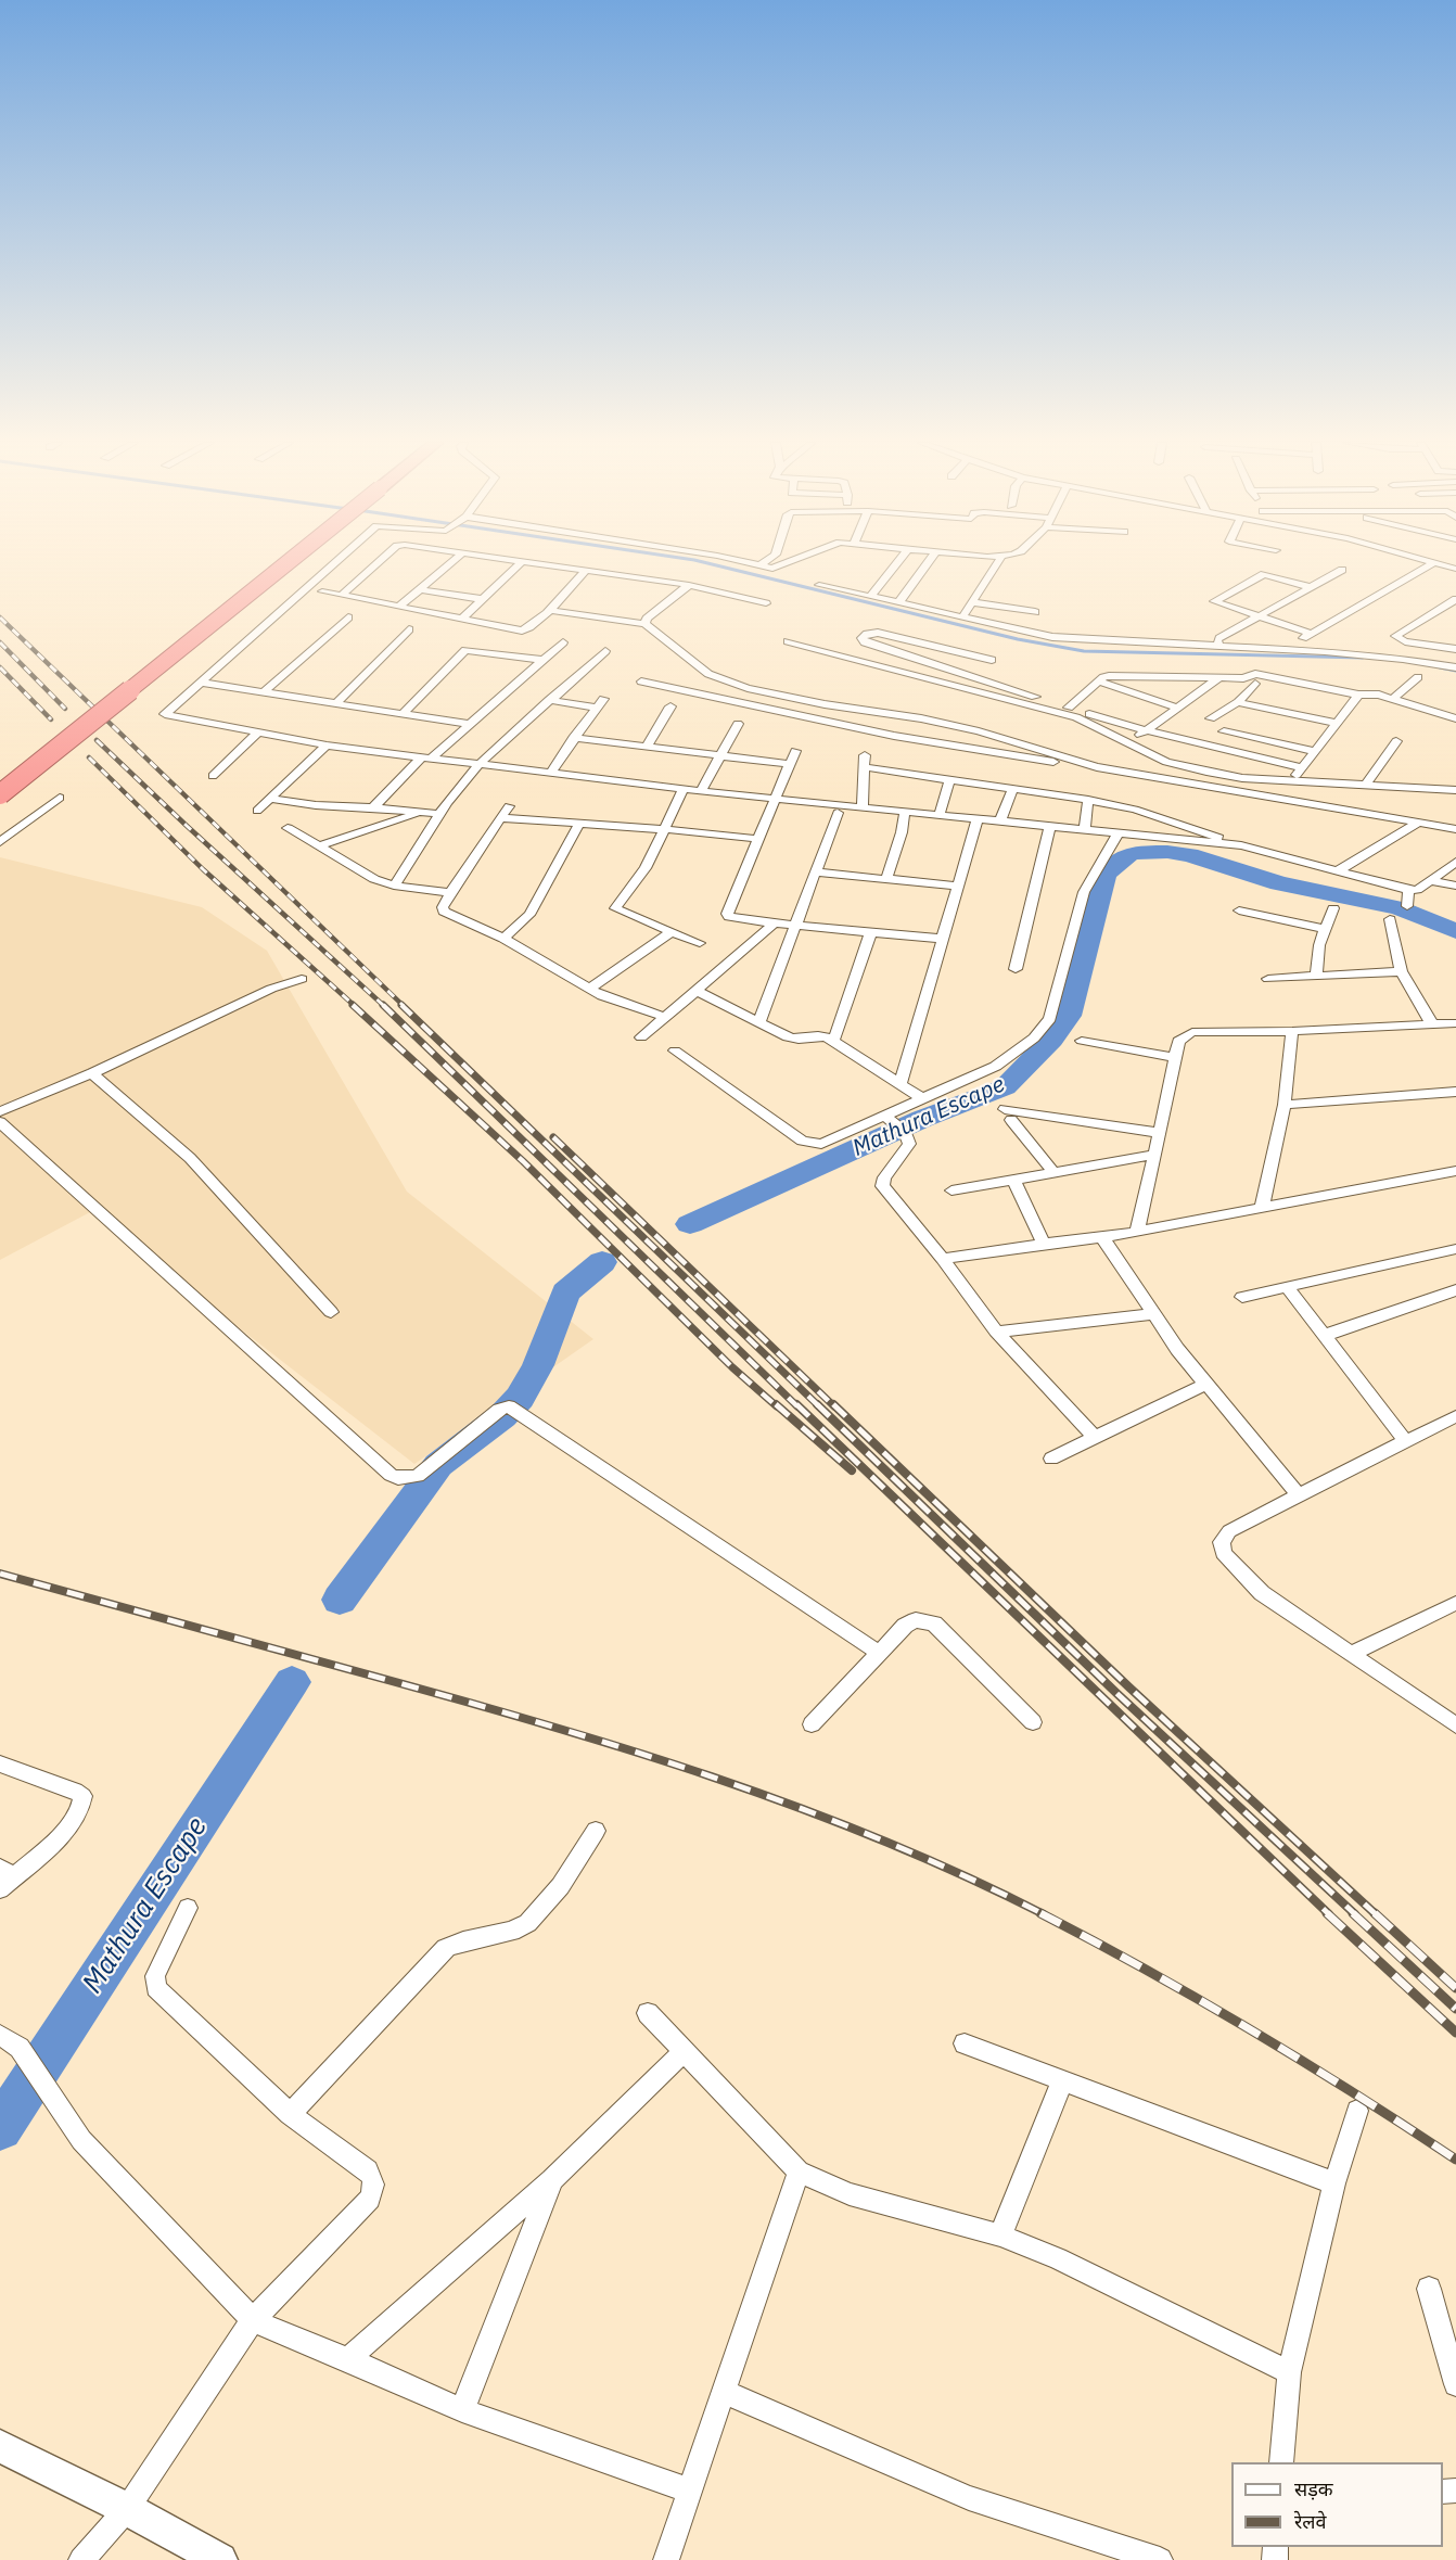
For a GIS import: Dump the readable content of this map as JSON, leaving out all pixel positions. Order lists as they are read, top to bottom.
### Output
{
  "water": ["Mathura Escape"],
  "legend": ["सड़क", "रेलवे"]
}
